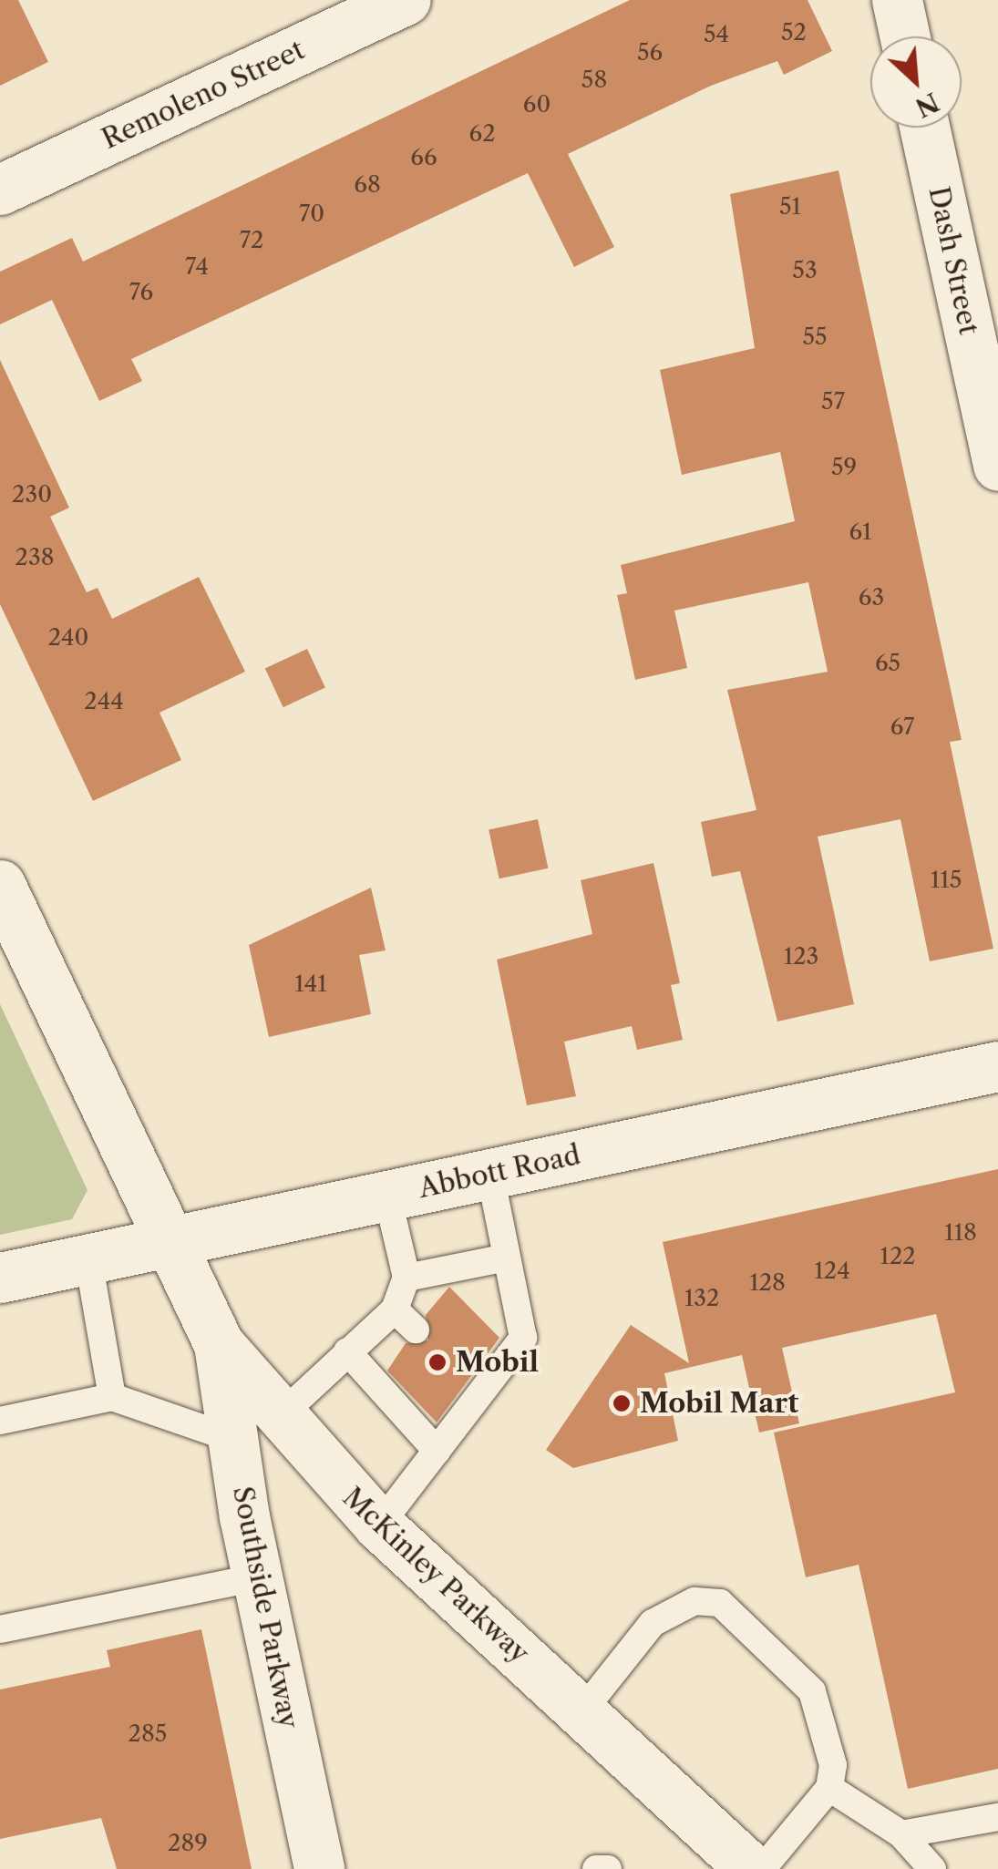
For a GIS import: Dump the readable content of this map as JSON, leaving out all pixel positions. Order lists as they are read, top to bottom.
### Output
{
  "streets": {
    "street": [
      "Remoleno Street",
      "Dash Street",
      "Abbott Road",
      "McKinley Parkway",
      "Southside Parkway"
    ]
  },
  "crossings": [
    ["Abbott Road", "McKinley Parkway"],
    ["McKinley Parkway", "Southside Parkway"]
  ],
  "places": ["Mobil", "Mobil Mart"],
  "house_numbers": [
    "52",
    "54",
    "56",
    "58",
    "60",
    "62",
    "66",
    "68",
    "51",
    "70",
    "72",
    "74",
    "53",
    "76",
    "55",
    "57",
    "59",
    "230",
    "61",
    "238",
    "63",
    "240",
    "65",
    "244",
    "67",
    "115",
    "123",
    "141",
    "118",
    "122",
    "124",
    "128",
    "132",
    "285",
    "289"
  ],
  "north": "bottom right"
}
